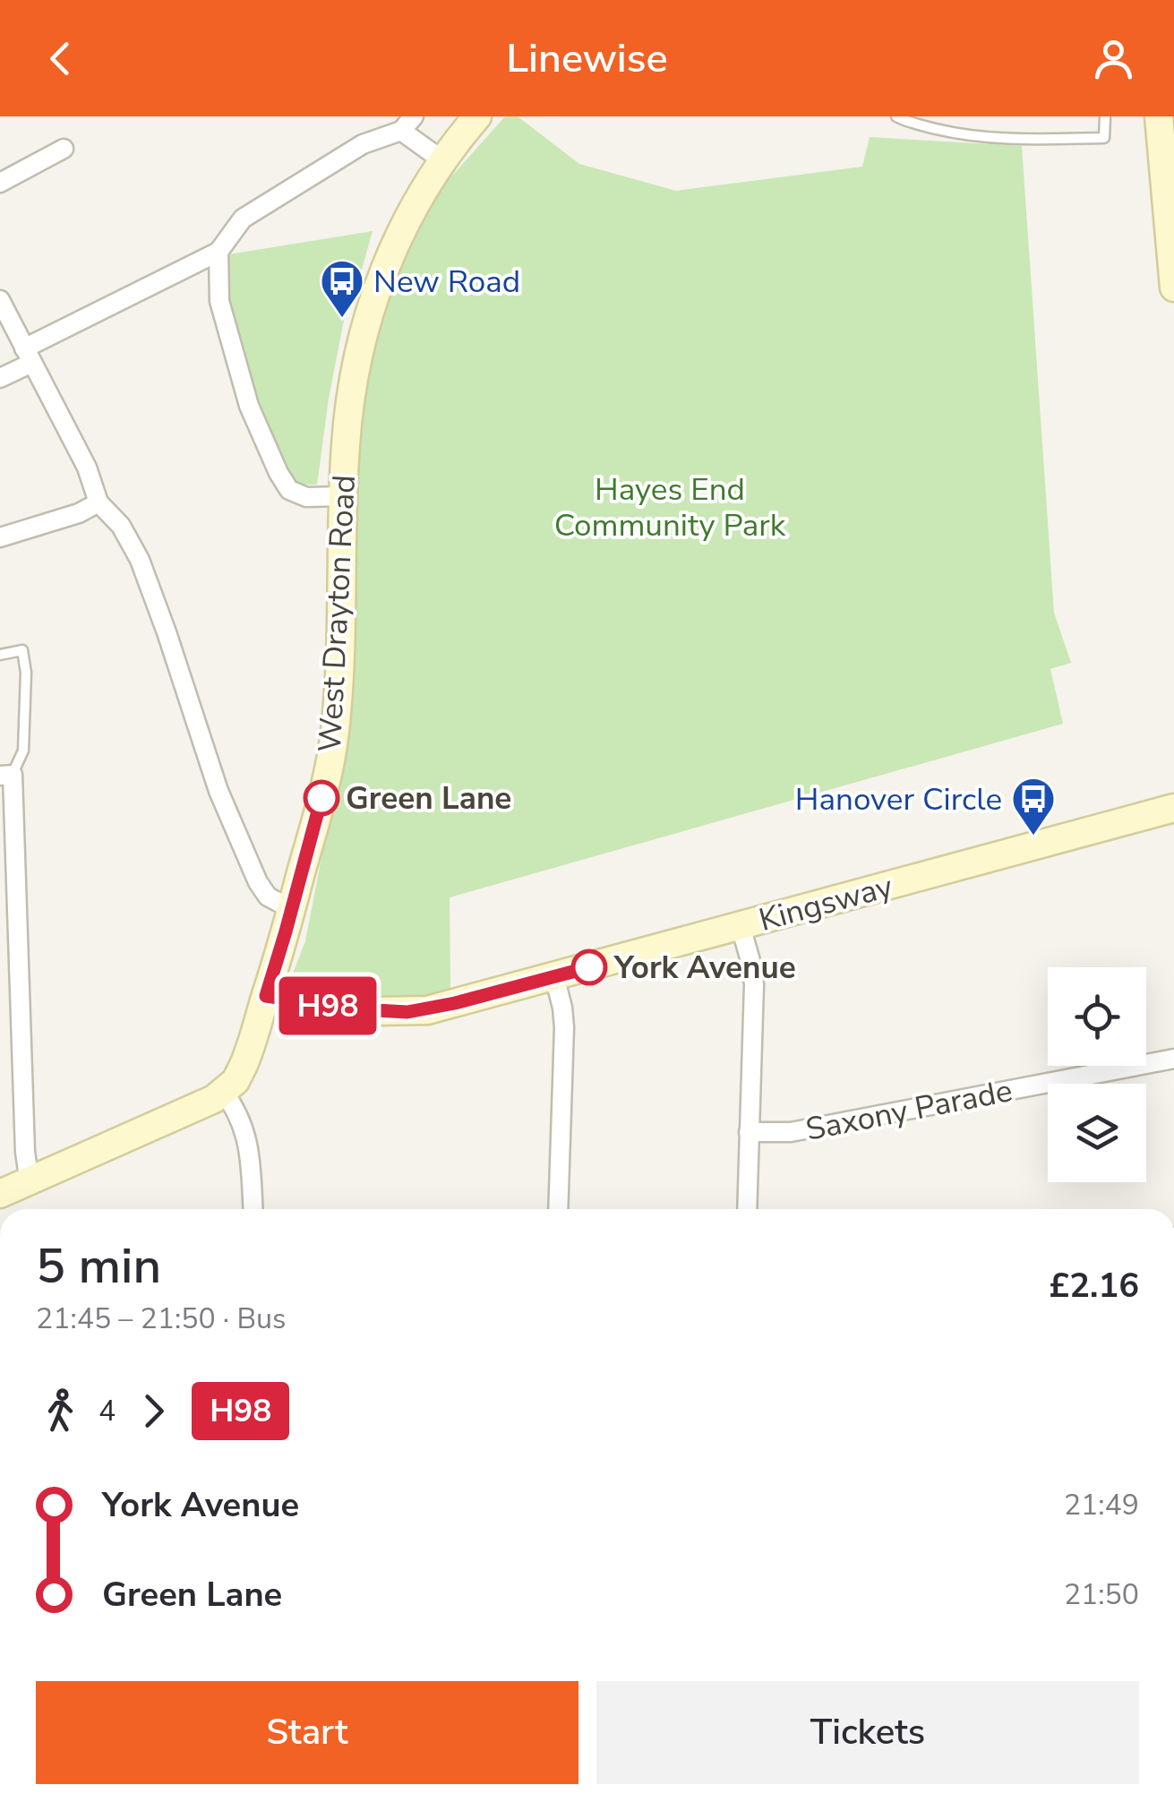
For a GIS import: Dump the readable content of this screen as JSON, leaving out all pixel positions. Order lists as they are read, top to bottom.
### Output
{
  "streets": {
    "main road": ["West Drayton Road", "Kingsway"],
    "street": ["Saxony Parade"]
  },
  "crossings": [
    ["West Drayton Road", "Kingsway"]
  ],
  "parks": ["Hayes End Community Park"],
  "places": {
    "bus stop": ["New Road", "Hanover Circle"],
    "other": ["Green Lane", "York Avenue"]
  },
  "lines": ["bus line H98"],
  "page": {
    "header": "Linewise",
    "on_map": "H98",
    "heading": ["5 min", "21:45 – 21:50 · Bus", "£2.16"],
    "legs": ["4", "H98"],
    "list": [
      {
        "name": "York Avenue",
        "value": "21:49"
      },
      {
        "name": "Green Lane",
        "value": "21:50"
      }
    ],
    "buttons": ["Start", "Tickets"]
  }
}
